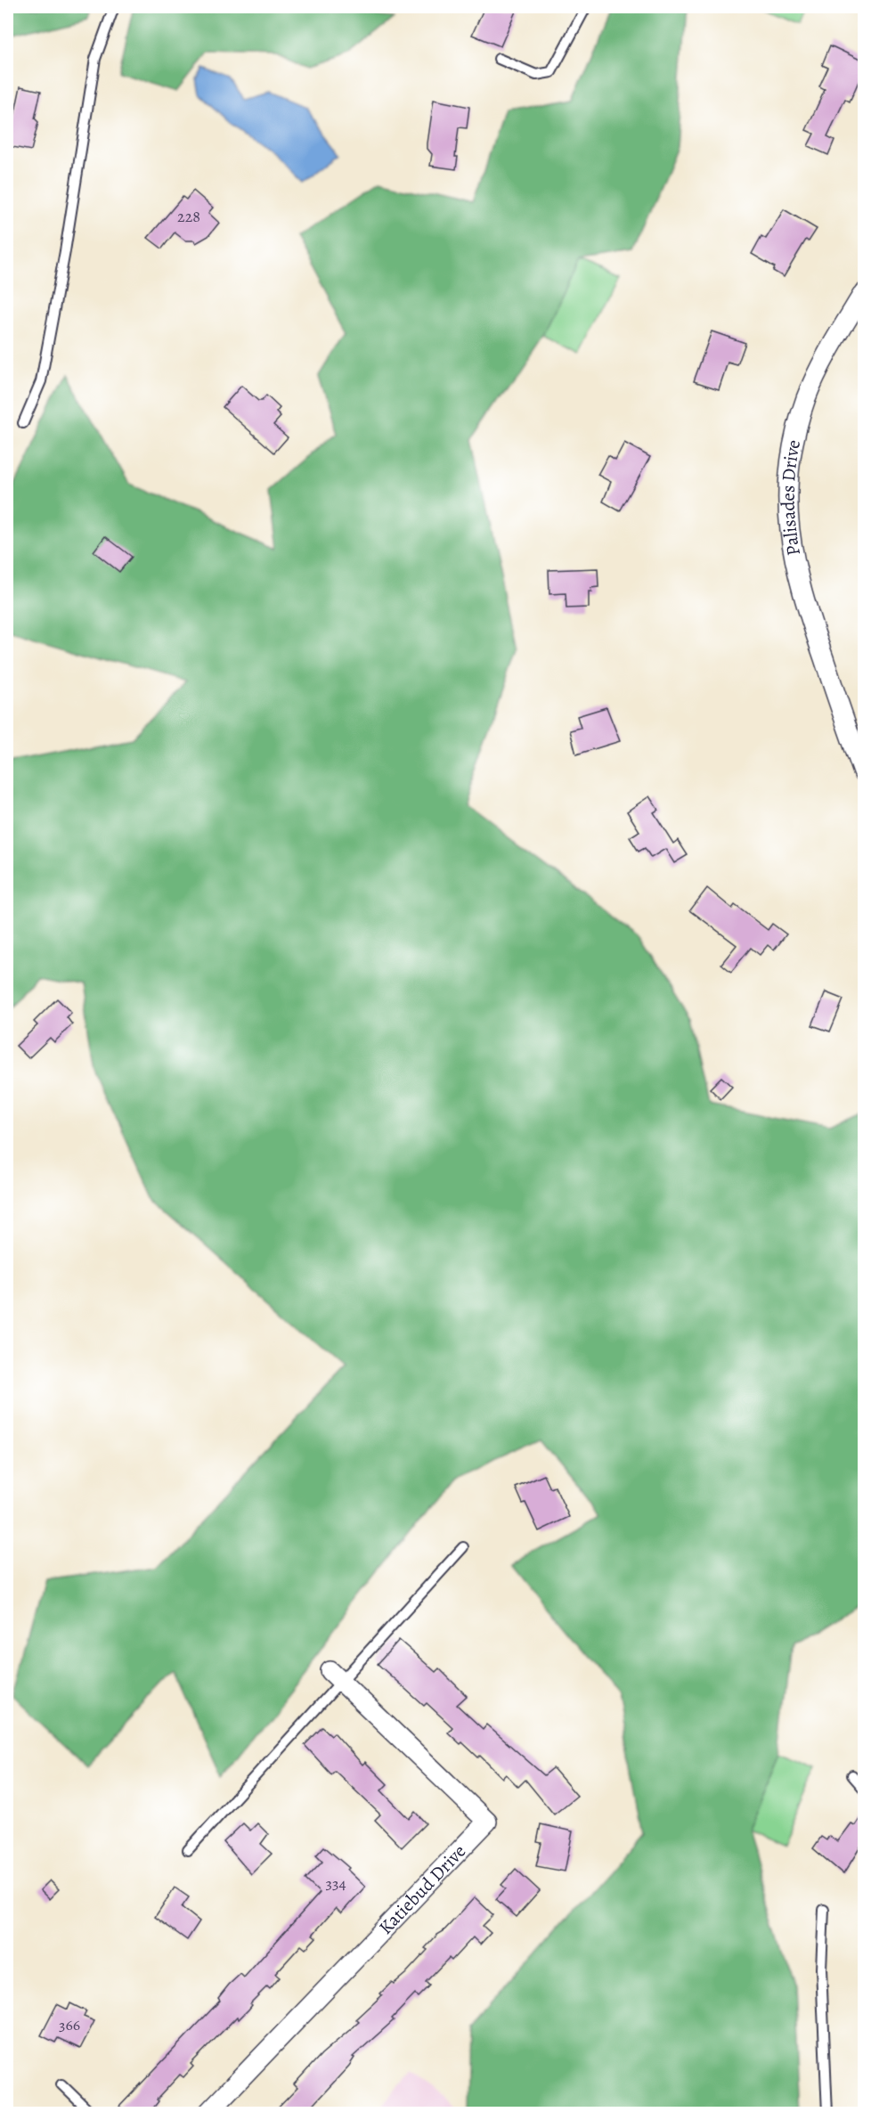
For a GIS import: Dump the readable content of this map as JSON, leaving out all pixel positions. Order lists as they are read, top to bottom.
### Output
{
  "streets": {
    "street": ["Palisades Drive", "Katiebud Drive"]
  },
  "house_numbers": ["228", "334", "366"]
}
